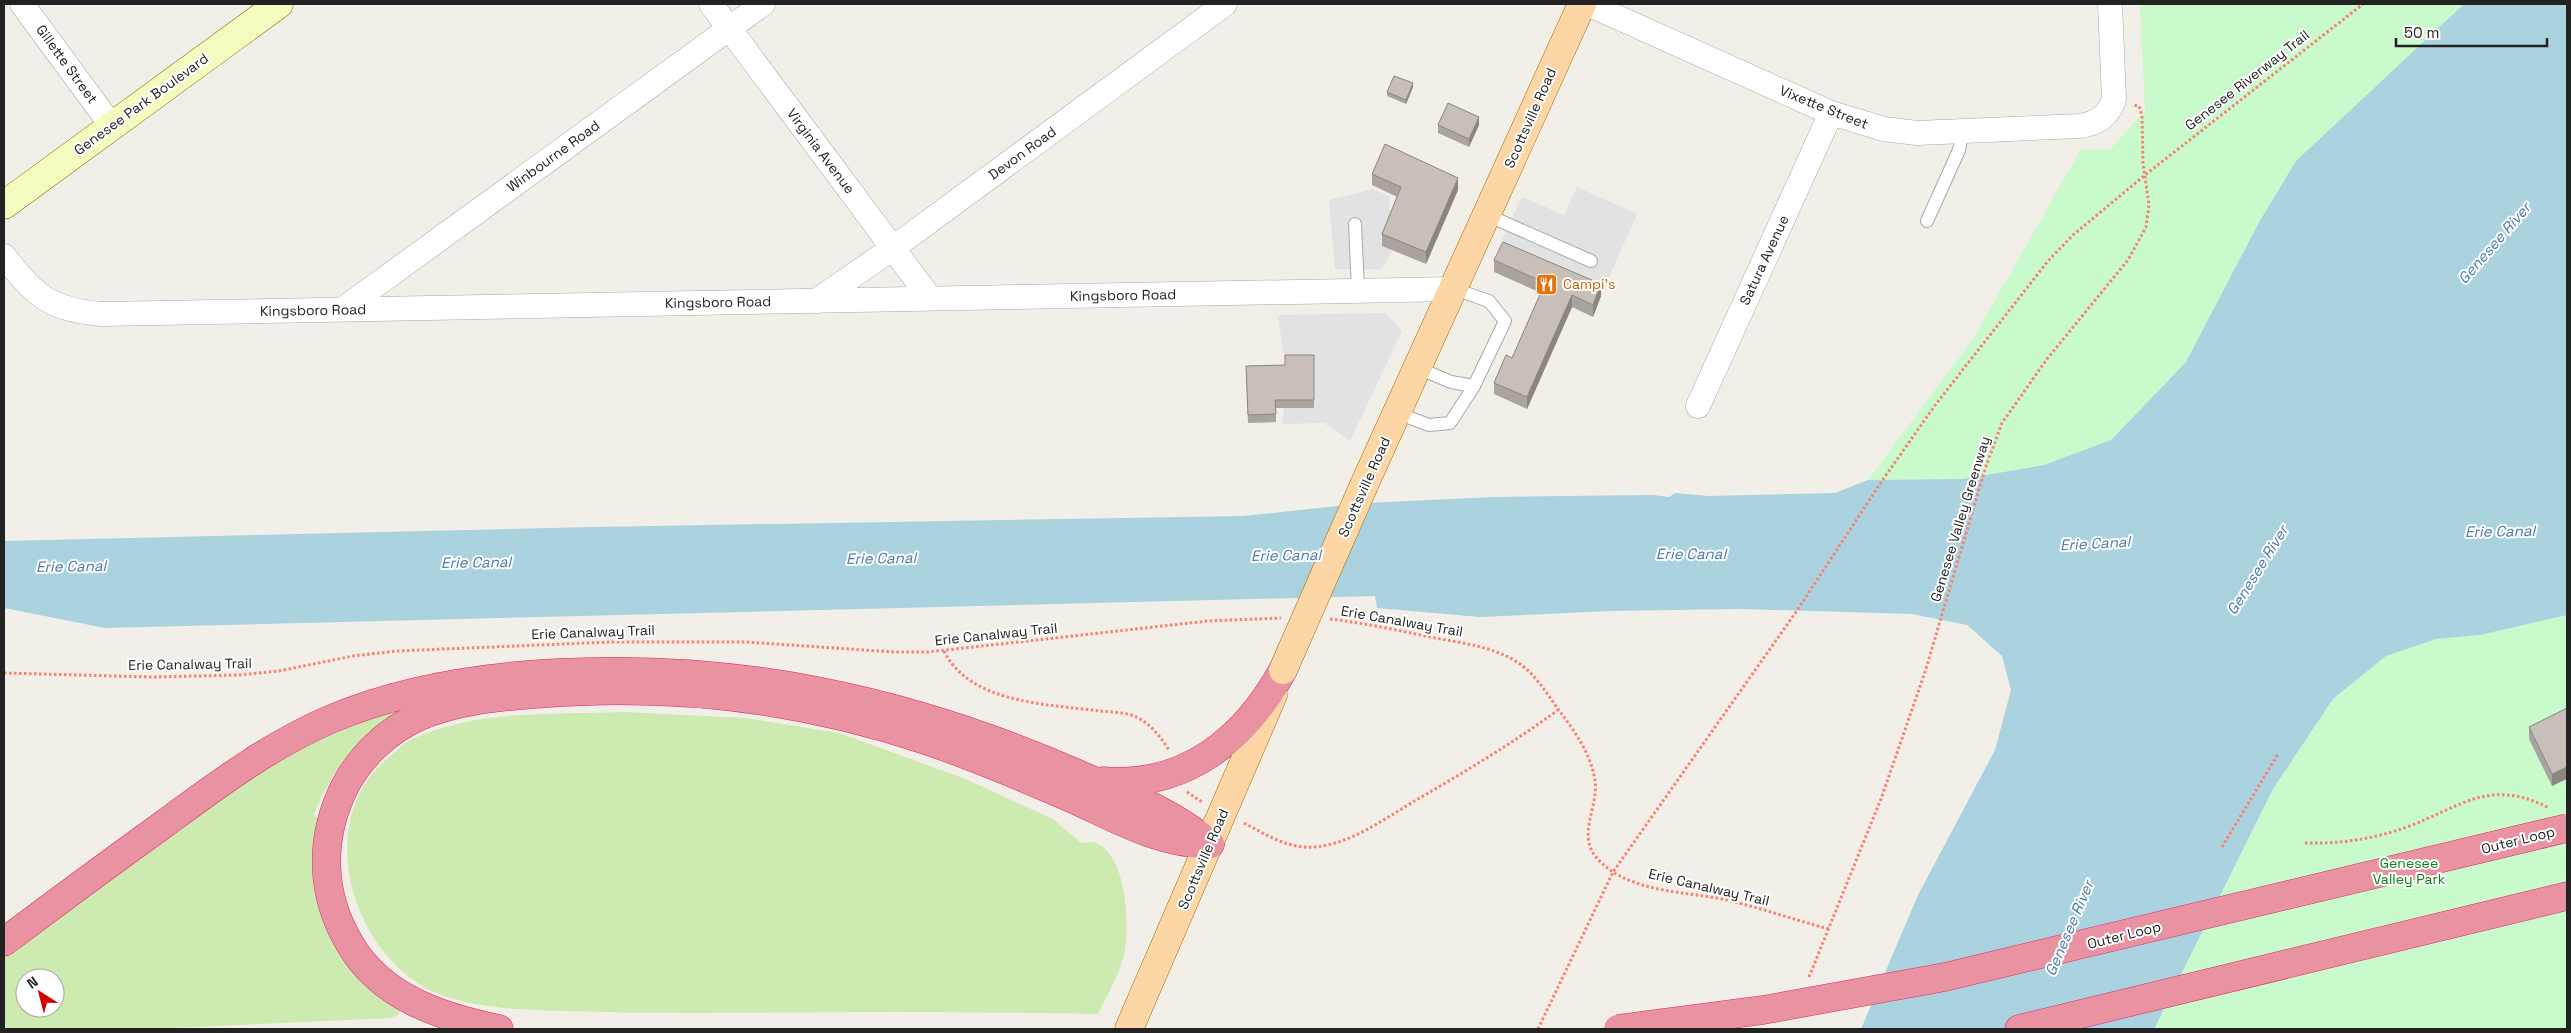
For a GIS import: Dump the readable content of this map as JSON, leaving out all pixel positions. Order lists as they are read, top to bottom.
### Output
{
  "streets": {
    "highway": ["Outer Loop"],
    "main road": ["Scottsville Road"],
    "street": [
      "Gillette Street",
      "Genesee Park Boulevard",
      "Vixette Street",
      "Virginia Avenue",
      "Devon Road",
      "Winbourne Road",
      "Satura Avenue",
      "Kingsboro Road"
    ],
    "path": ["Genesee Riverway Trail", "Genesee Valley Greenway", "Erie Canalway Trail"]
  },
  "crossings": [
    ["Gillette Street", "Genesee Park Boulevard"],
    ["Genesee Riverway Trail", "Genesee Valley Greenway"],
    ["Genesee Riverway Trail", "Erie Canalway Trail"],
    ["Vixette Street", "Satura Avenue"],
    ["Vixette Street", "Genesee Valley Greenway"],
    ["Scottsville Road", "Kingsboro Road"],
    ["Virginia Avenue", "Devon Road"],
    ["Virginia Avenue", "Winbourne Road"],
    ["Virginia Avenue", "Kingsboro Road"],
    ["Devon Road", "Kingsboro Road"],
    ["Winbourne Road", "Kingsboro Road"],
    ["Genesee Valley Greenway", "Erie Canalway Trail"]
  ],
  "water": ["Genesee River", "Erie Canal"],
  "parks": ["Genesee Valley Park"],
  "places": {
    "restaurant": ["Campi's"]
  },
  "scale_bar": "50 m",
  "north": "top left"
}
